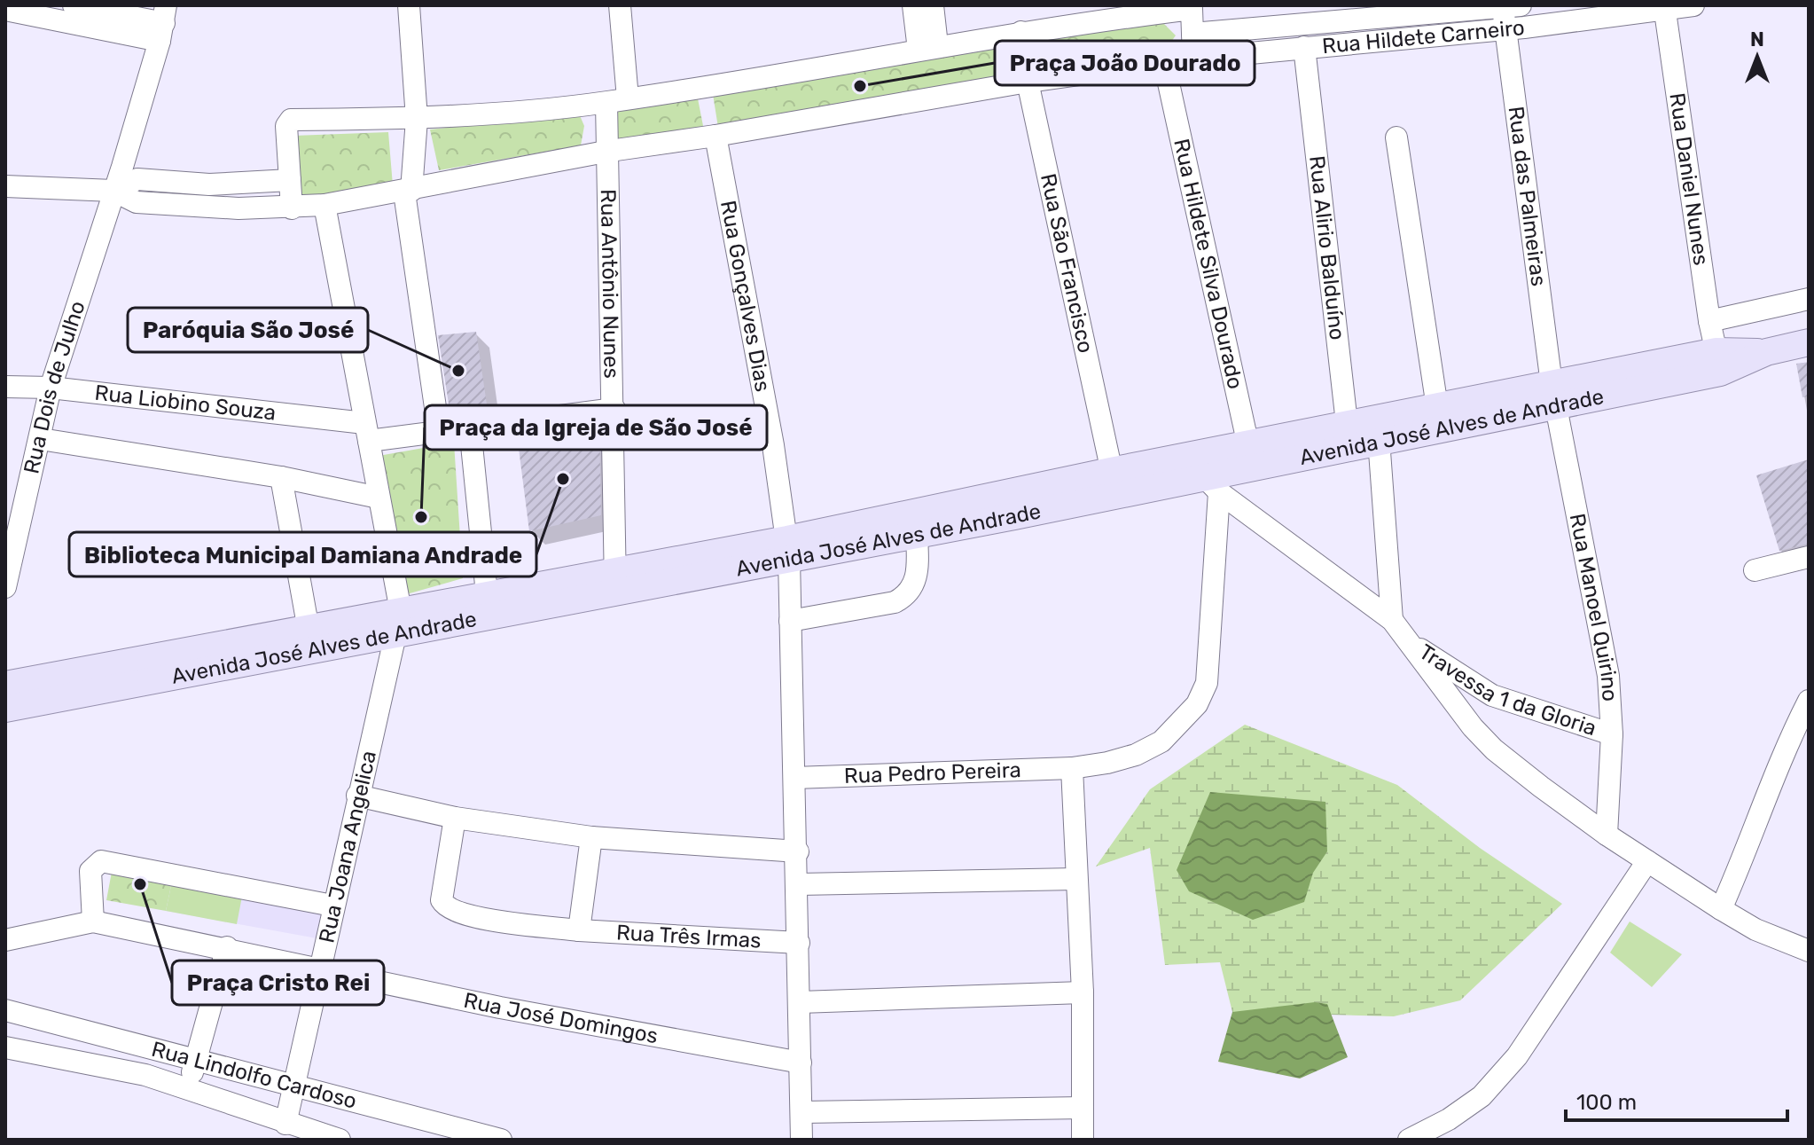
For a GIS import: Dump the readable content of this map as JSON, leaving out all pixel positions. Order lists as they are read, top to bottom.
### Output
{
  "streets": {
    "main road": ["Avenida José Alves de Andrade"],
    "street": [
      "Rua Hildete Carneiro",
      "Rua Daniel Nunes",
      "Rua das Palmeiras",
      "Rua Alirio Balduíno",
      "Rua São Francisco",
      "Rua Hildete Silva Dourado",
      "Rua Antônio Nunes",
      "Rua Gonçalves Dias",
      "Rua Dois de Julho",
      "Rua Liobino Souza",
      "Rua Manoel Quirino",
      "Travessa 1 da Gloria",
      "Rua Pedro Pereira",
      "Rua Joana Angelica",
      "Rua Três Irmas",
      "Rua José Domingos",
      "Rua Lindolfo Cardoso"
    ]
  },
  "crossings": [
    ["Rua Hildete Carneiro", "Rua Daniel Nunes"],
    ["Rua Hildete Carneiro", "Rua das Palmeiras"],
    ["Rua Hildete Carneiro", "Rua Alirio Balduíno"],
    ["Rua Hildete Carneiro", "Rua São Francisco"],
    ["Rua Hildete Carneiro", "Rua Hildete Silva Dourado"],
    ["Rua Hildete Carneiro", "Rua Antônio Nunes"],
    ["Rua Hildete Carneiro", "Rua Gonçalves Dias"],
    ["Rua Hildete Carneiro", "Rua Dois de Julho"],
    ["Rua Daniel Nunes", "Avenida José Alves de Andrade"],
    ["Rua das Palmeiras", "Avenida José Alves de Andrade"],
    ["Rua das Palmeiras", "Rua Manoel Quirino"],
    ["Rua Alirio Balduíno", "Avenida José Alves de Andrade"],
    ["Rua São Francisco", "Avenida José Alves de Andrade"],
    ["Rua Hildete Silva Dourado", "Avenida José Alves de Andrade"],
    ["Rua Antônio Nunes", "Rua Liobino Souza"],
    ["Rua Antônio Nunes", "Avenida José Alves de Andrade"],
    ["Rua Gonçalves Dias", "Avenida José Alves de Andrade"],
    ["Rua Dois de Julho", "Rua Liobino Souza"],
    ["Avenida José Alves de Andrade", "Rua Manoel Quirino"],
    ["Avenida José Alves de Andrade", "Rua Pedro Pereira"],
    ["Avenida José Alves de Andrade", "Rua Joana Angelica"],
    ["Rua Manoel Quirino", "Travessa 1 da Gloria"],
    ["Rua Joana Angelica", "Rua José Domingos"],
    ["Rua Joana Angelica", "Rua Lindolfo Cardoso"]
  ],
  "places": [
    "Praça João Dourado",
    "Paróquia São José",
    "Biblioteca Municipal Damiana Andrade",
    "Praça da Igreja de São José",
    "Praça Cristo Rei"
  ],
  "scale_bar": "100 m",
  "north": "top"
}
